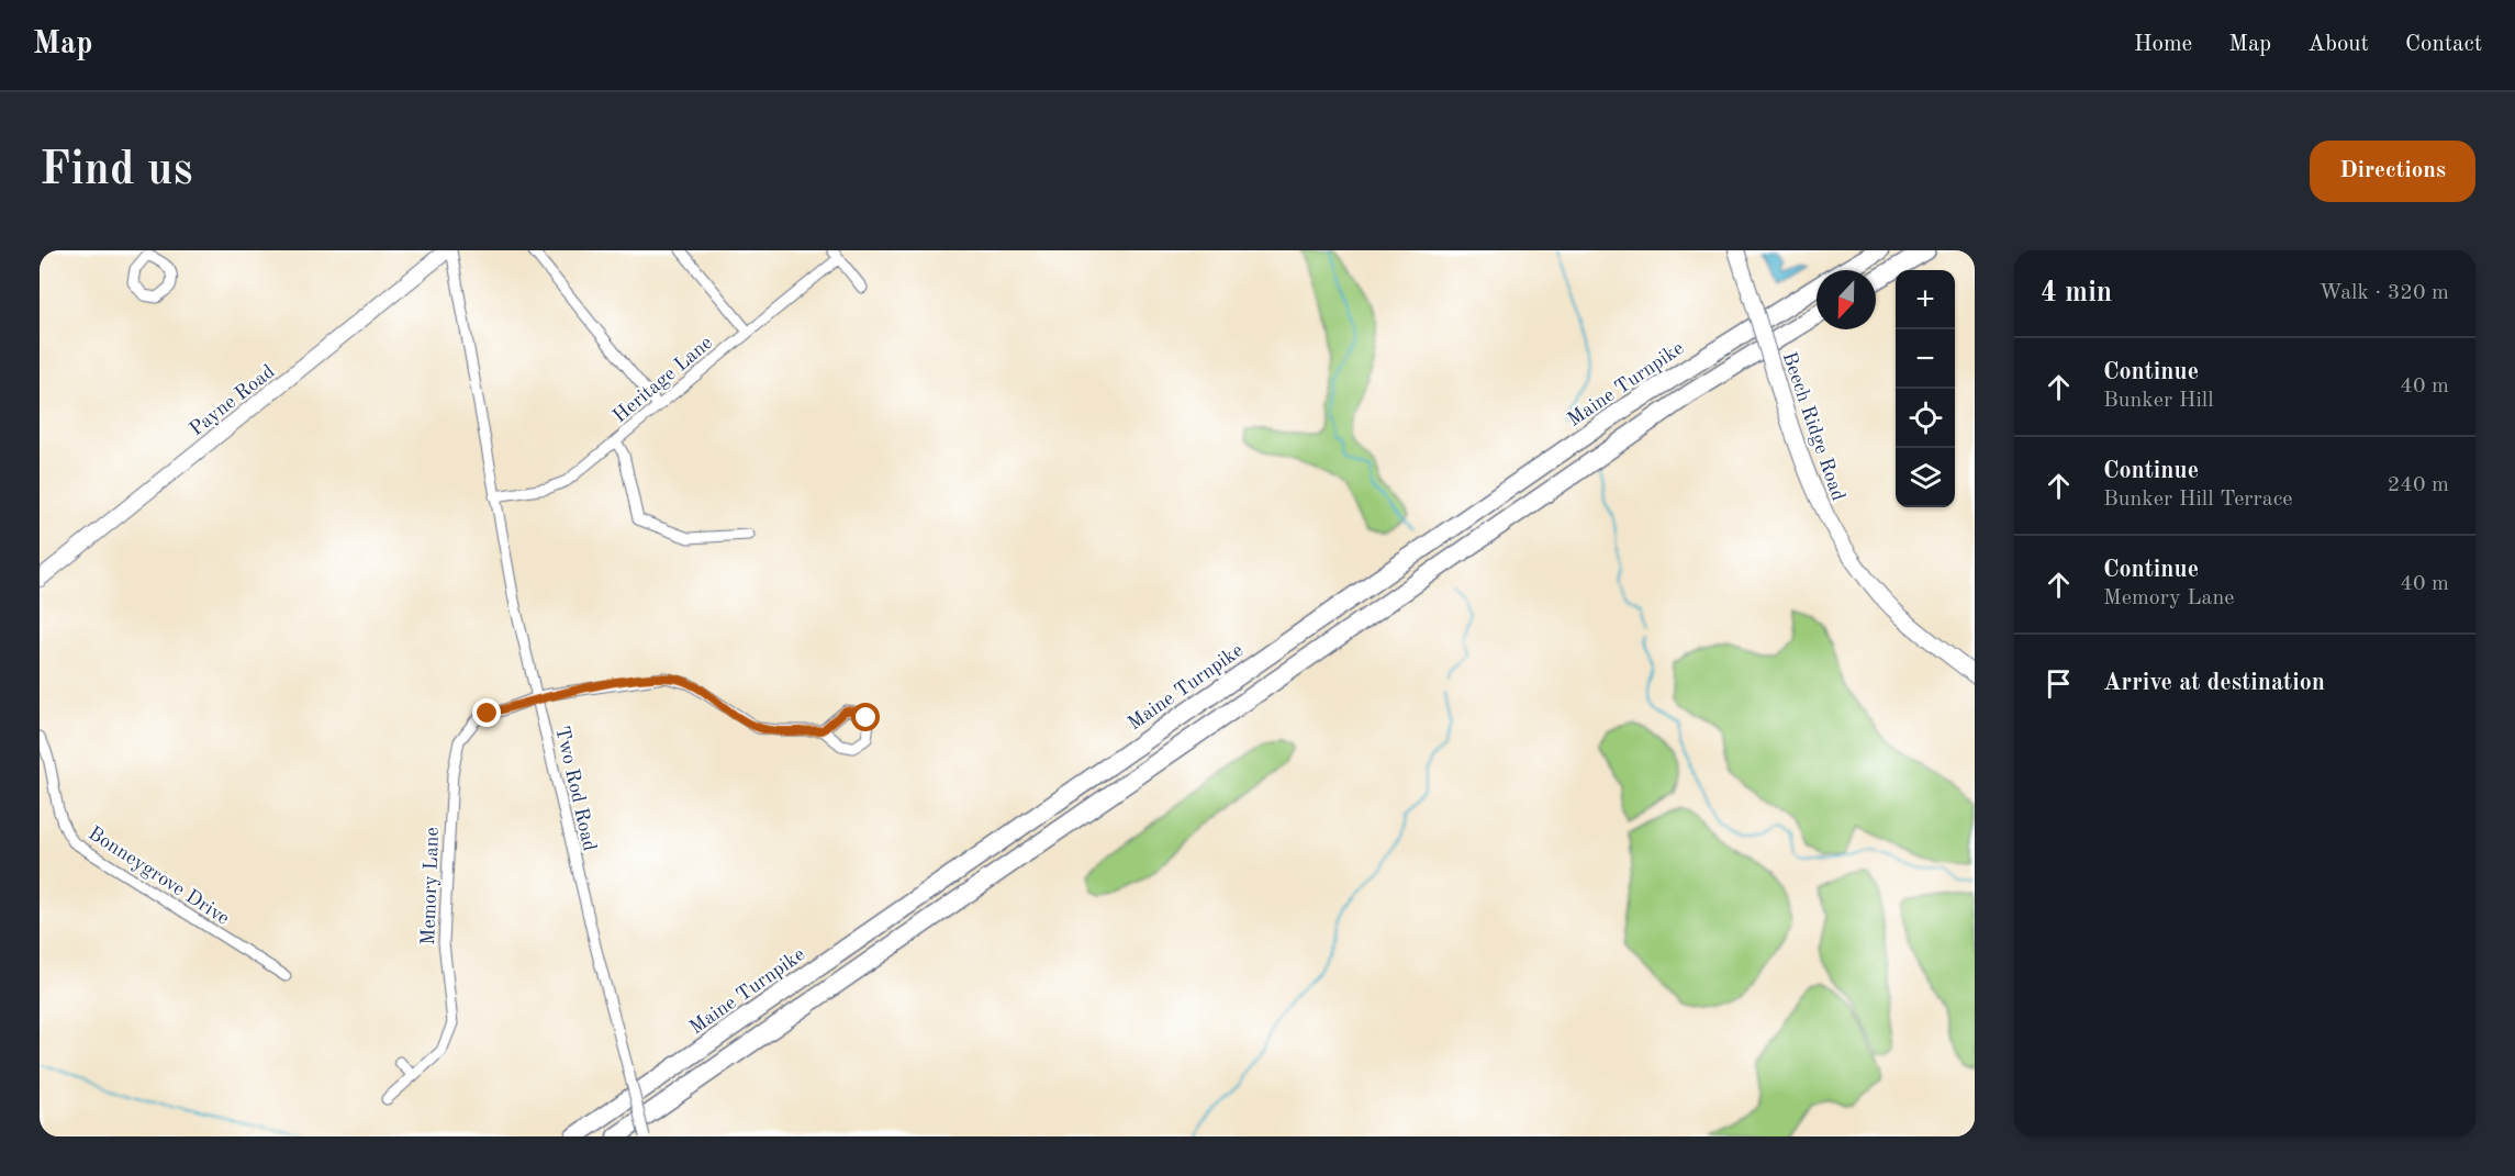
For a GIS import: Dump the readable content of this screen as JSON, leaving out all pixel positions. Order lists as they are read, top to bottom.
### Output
{
  "streets": {
    "highway": ["Maine Turnpike"],
    "main road": ["Payne Road", "Beech Ridge Road"],
    "street": [
      "Heritage Lane",
      "Two Rod Road",
      "Bonneygrove Drive",
      "Memory Lane"
    ]
  },
  "crossings": [
    ["Heritage Lane", "Two Rod Road"],
    ["Payne Road", "Two Rod Road"],
    ["Two Rod Road", "Memory Lane"]
  ],
  "north": "bottom",
  "page": {
    "header": "Map",
    "nav": [
      "Home",
      "Map",
      "About",
      "Contact"
    ],
    "buttons": "Directions",
    "title": "Find us",
    "heading": ["4 min", "Walk · 320 m"],
    "map_buttons": ["+", "−"],
    "list": [
      ["Continue", "Bunker Hill", "40 m"],
      ["Continue", "Bunker Hill Terrace", "240 m"],
      ["Continue", "Memory Lane", "40 m"],
      "Arrive at destination"
    ]
  }
}
